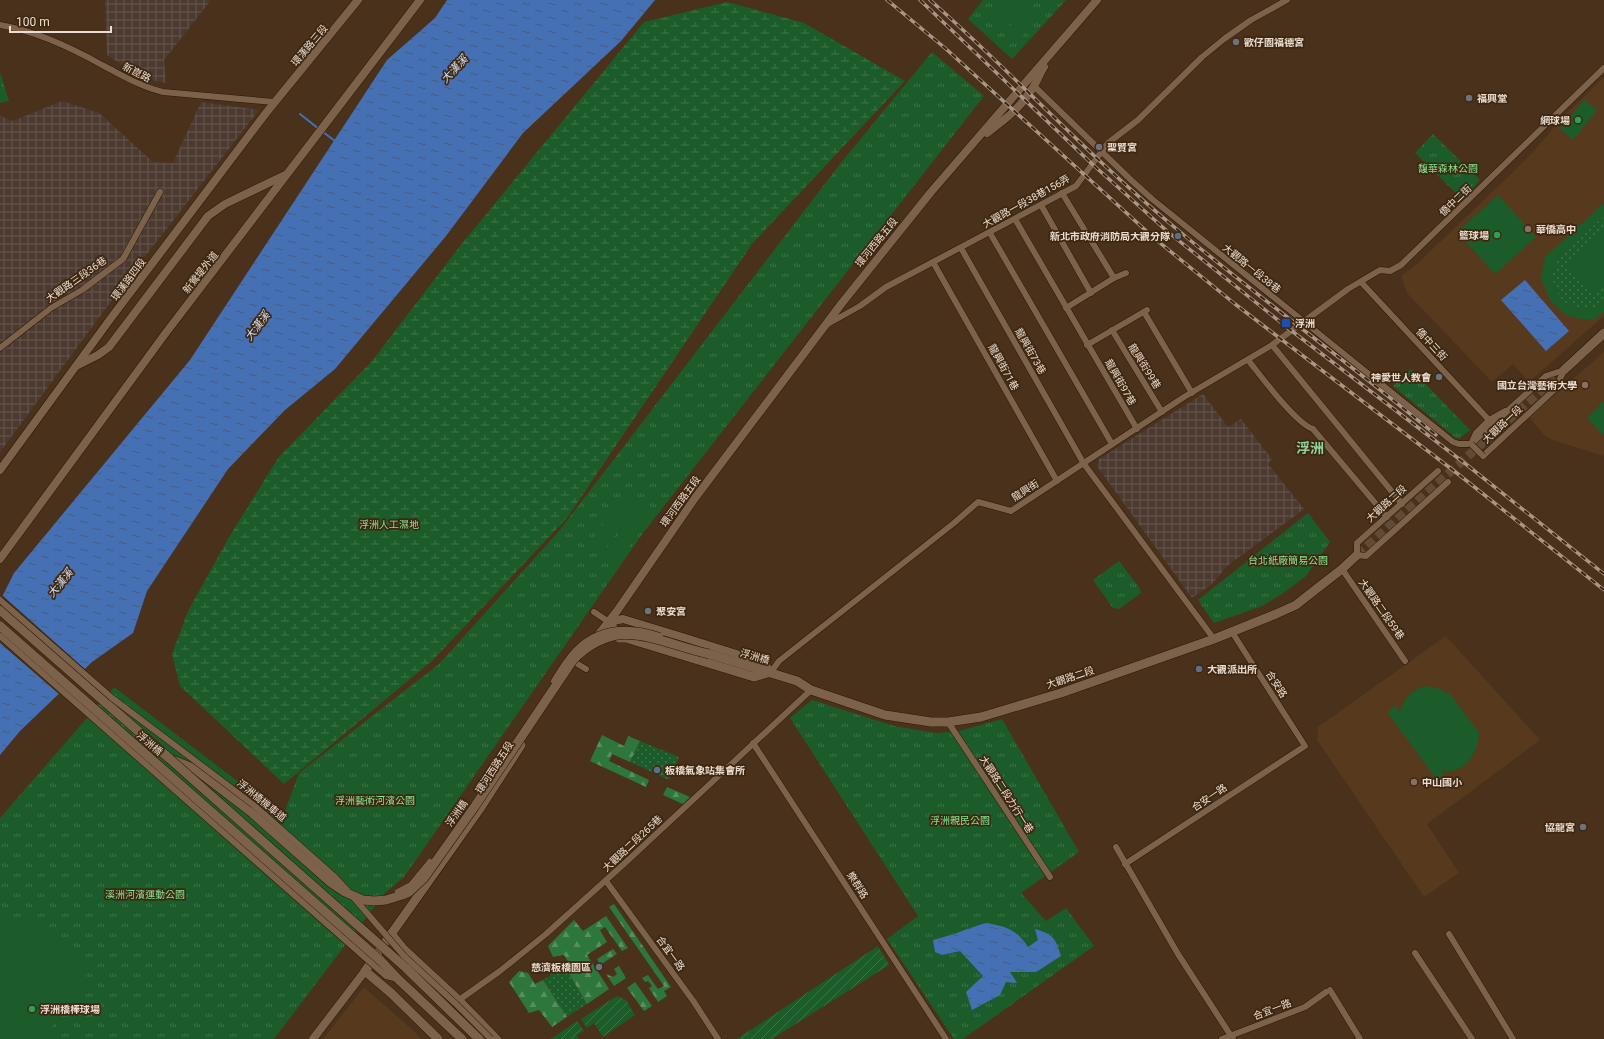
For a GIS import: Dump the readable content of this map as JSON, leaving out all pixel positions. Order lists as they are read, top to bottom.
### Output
{
  "streets": {
    "main road": [
      "環河西路五段",
      "大觀路一段",
      "大觀路二段",
      "浮洲橋"
    ],
    "street": [
      "環漢路三段",
      "新崑路",
      "僑中二街",
      "大觀路一段38巷156弄",
      "大觀路一段38巷",
      "新鶯堤外道",
      "大觀路三段36巷",
      "環漢路四段",
      "僑中三街",
      "龍興街73巷",
      "龍興街99巷",
      "龍興街71巷",
      "龍興街97巷",
      "龍興街",
      "大觀路二段59巷",
      "合安路",
      "大觀路二段力行一巷",
      "合安一路",
      "浮洲橋機車道",
      "大觀路二段265巷",
      "樂群路",
      "合宜一路"
    ]
  },
  "crossings": [
    ["環漢路三段", "新崑路"],
    ["環漢路三段", "環漢路四段"],
    ["新崑路", "環漢路四段"],
    ["僑中二街", "大觀路一段38巷"],
    ["僑中二街", "僑中三街"],
    ["僑中二街", "龍興街"],
    ["大觀路一段38巷156弄", "環河西路五段"],
    ["大觀路一段38巷156弄", "大觀路一段38巷"],
    ["大觀路一段38巷156弄", "龍興街73巷"],
    ["大觀路一段38巷156弄", "龍興街71巷"],
    ["大觀路一段38巷156弄", "龍興街97巷"],
    ["大觀路一段38巷", "大觀路一段"],
    ["大觀路一段38巷", "龍興街"],
    ["龍興街73巷", "龍興街"],
    ["龍興街73巷", "大觀路二段"],
    ["龍興街99巷", "龍興街"],
    ["龍興街71巷", "龍興街"],
    ["龍興街97巷", "龍興街"],
    ["龍興街", "大觀路二段"],
    ["龍興街", "浮洲橋"],
    ["大觀路二段", "大觀路二段59巷"],
    ["大觀路二段", "浮洲橋"],
    ["大觀路二段", "合安路"],
    ["大觀路二段", "大觀路二段力行一巷"],
    ["大觀路二段", "大觀路二段265巷"],
    ["合安路", "合安一路"],
    ["大觀路二段265巷", "樂群路"],
    ["大觀路二段265巷", "合宜一路"]
  ],
  "districts": ["浮洲"],
  "water": ["大漢溪"],
  "parks": [
    "馥華森林公園",
    "浮洲人工濕地",
    "台北紙廠簡易公園",
    "浮洲藝術河濱公園",
    "浮洲親民公園",
    "溪洲河濱運動公園"
  ],
  "places": {
    "other": [
      "歡仔園福德宮",
      "福興堂",
      "網球場",
      "聖賢宮",
      "華僑高中",
      "籃球場",
      "新北市政府消防局大觀分隊",
      "神愛世人教會",
      "國立台灣藝術大學",
      "聚安宮",
      "大觀派出所",
      "板橋氣象站集會所",
      "中山國小",
      "協龍宮",
      "慈濟板橋園區",
      "浮洲橋棒球場"
    ],
    "transit": ["浮洲"]
  },
  "scale_bar": "100 m"
}
